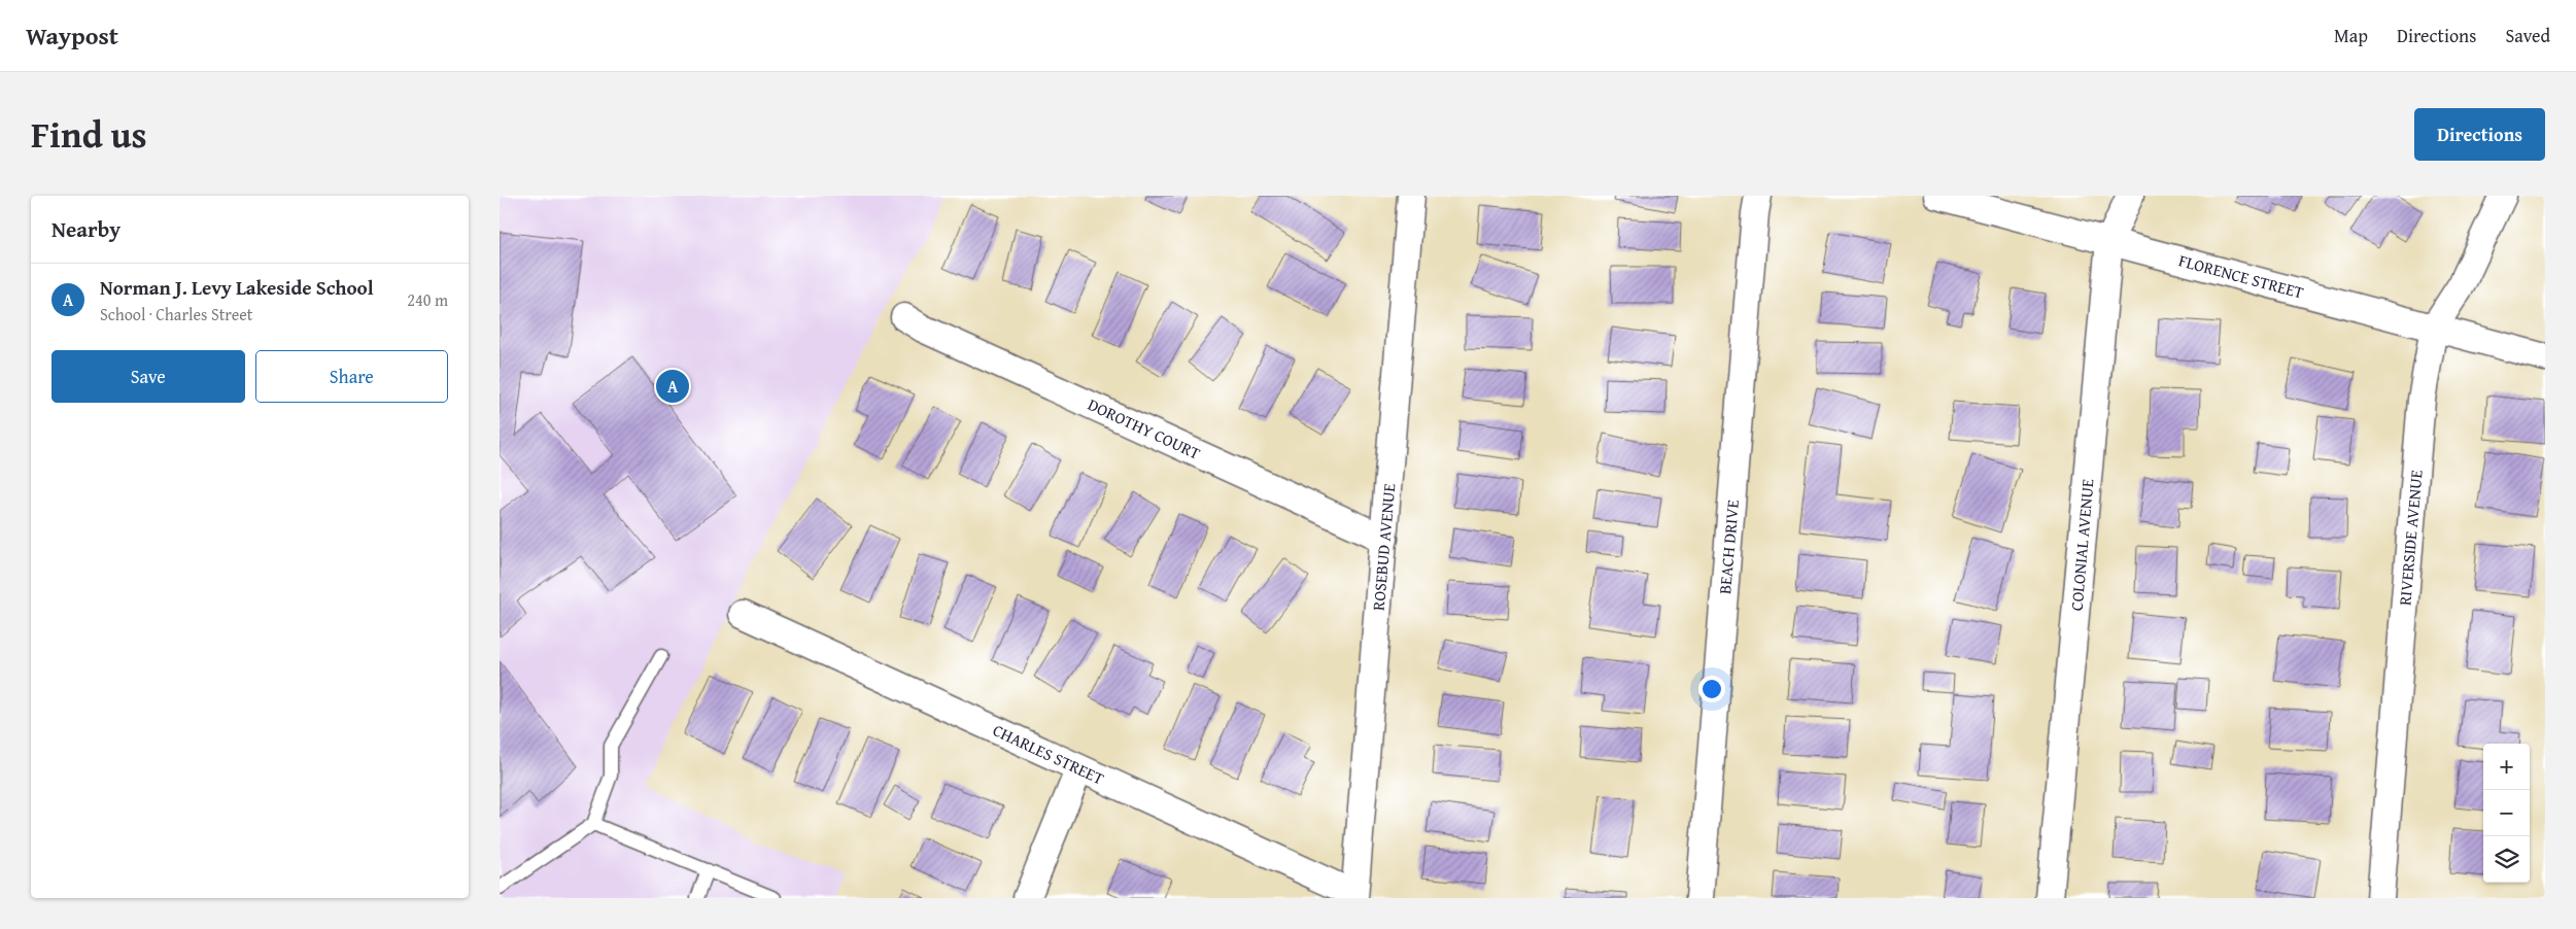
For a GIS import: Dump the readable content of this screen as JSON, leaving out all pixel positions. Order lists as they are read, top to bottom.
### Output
{
  "streets": {
    "street": [
      "FLORENCE STREET",
      "DOROTHY COURT",
      "RIVERSIDE AVENUE",
      "COLONIAL AVENUE",
      "ROSEBUD AVENUE",
      "BEACH DRIVE",
      "CHARLES STREET"
    ]
  },
  "crossings": [
    ["FLORENCE STREET", "RIVERSIDE AVENUE"],
    ["FLORENCE STREET", "COLONIAL AVENUE"],
    ["DOROTHY COURT", "ROSEBUD AVENUE"],
    ["ROSEBUD AVENUE", "CHARLES STREET"]
  ],
  "page": {
    "header": "Waypost",
    "nav": ["Map", "Directions", "Saved"],
    "title": "Find us",
    "buttons": [
      "Directions",
      ["Save", "Share"]
    ],
    "heading": "Nearby",
    "list": [
      {
        "mark": "A",
        "name": "Norman J. Levy Lakeside School",
        "note": "School · Charles Street",
        "value": "240 m"
      }
    ],
    "pins": "A",
    "map_buttons": ["+", "−"]
  }
}
